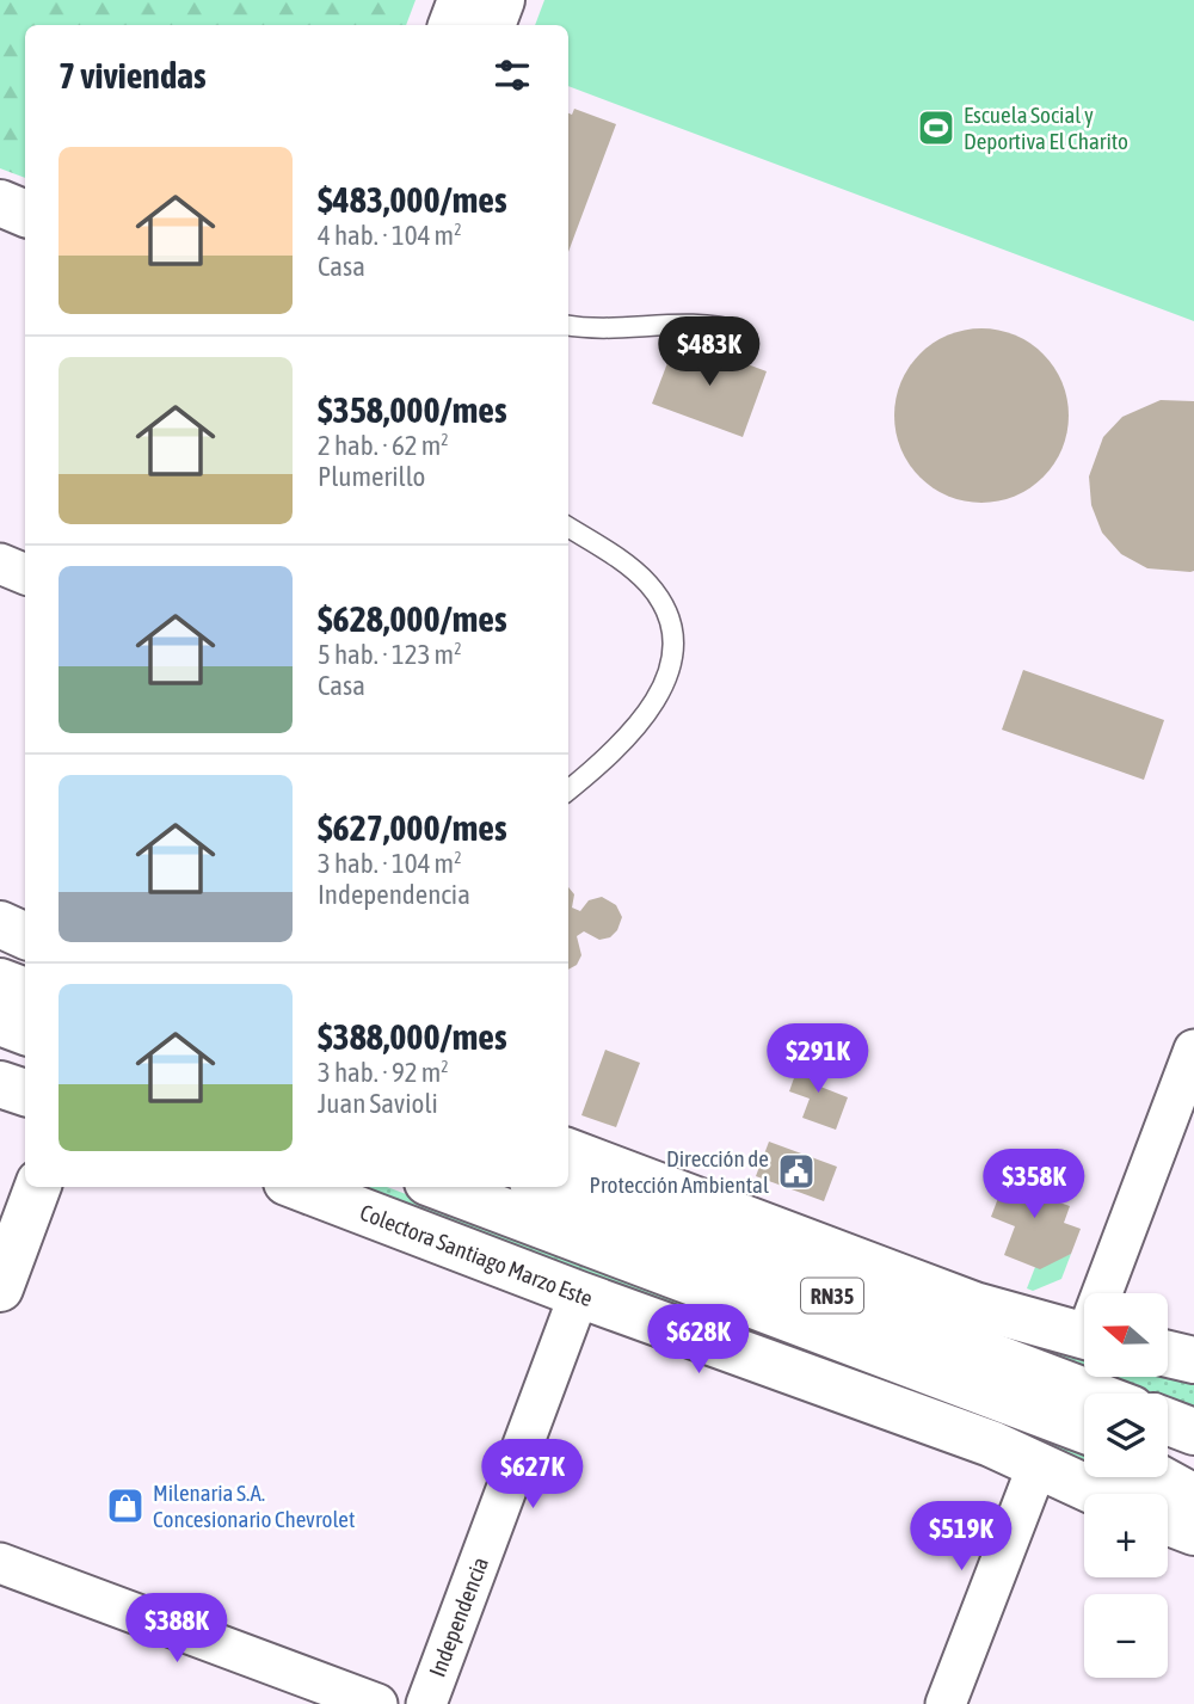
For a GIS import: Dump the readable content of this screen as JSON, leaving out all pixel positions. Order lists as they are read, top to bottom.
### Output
{
  "streets": {
    "main road": ["Colectora Santiago Marzo Este", "RN35"],
    "street": ["Independencia"]
  },
  "crossings": [
    ["Colectora Santiago Marzo Este", "Independencia"]
  ],
  "places": {
    "sports": ["Escuela Social y Deportiva El Charito"],
    "public building": ["Dirección de Protección Ambiental"],
    "shop": ["Milenaria S.A. Concesionario Chevrolet"]
  },
  "north": "left",
  "page": {
    "heading": "7 viviendas",
    "list": [
      {
        "name": "$483,000/mes",
        "note": "4 hab. · 104 m² · Casa"
      },
      {
        "name": "$358,000/mes",
        "note": "2 hab. · 62 m² · Plumerillo"
      },
      {
        "name": "$628,000/mes",
        "note": "5 hab. · 123 m² · Casa"
      },
      {
        "name": "$627,000/mes",
        "note": "3 hab. · 104 m² · Independencia"
      },
      {
        "name": "$388,000/mes",
        "note": "3 hab. · 92 m² · Juan Savioli"
      }
    ],
    "price": [
      "$483K",
      "$291K",
      "$358K",
      "$628K",
      "$627K",
      "$519K",
      "$388K"
    ],
    "map_buttons": ["+", "−"]
  }
}
